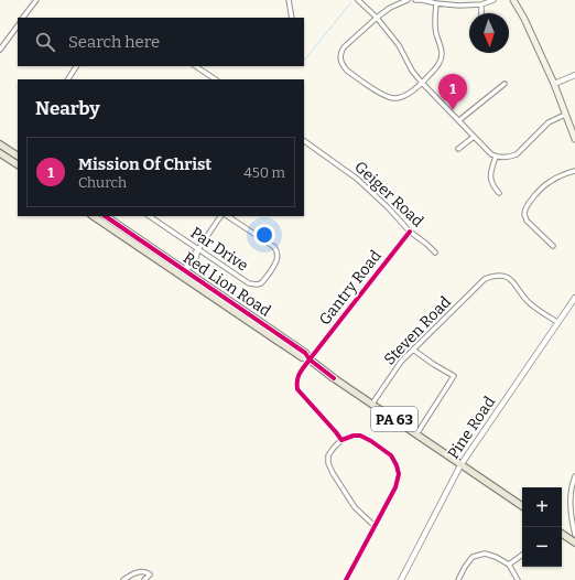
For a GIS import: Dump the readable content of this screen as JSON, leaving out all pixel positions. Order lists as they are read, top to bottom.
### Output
{
  "streets": {
    "main road": ["Red Lion Road", "PA 63"],
    "street": [
      "Geiger Road",
      "Par Drive",
      "Gantry Road",
      "Steven Road",
      "Pine Road"
    ]
  },
  "crossings": [
    ["Geiger Road", "Gantry Road"],
    ["Red Lion Road", "Gantry Road"],
    ["Red Lion Road", "Steven Road"],
    ["Red Lion Road", "Pine Road"],
    ["Steven Road", "Pine Road"]
  ],
  "north": "bottom",
  "page": {
    "search": "Search here",
    "pins": "1",
    "heading": "Nearby",
    "list": [
      {
        "mark": "1",
        "name": "Mission Of Christ",
        "note": "Church",
        "value": "450 m"
      }
    ],
    "map_buttons": ["+", "−"]
  }
}
